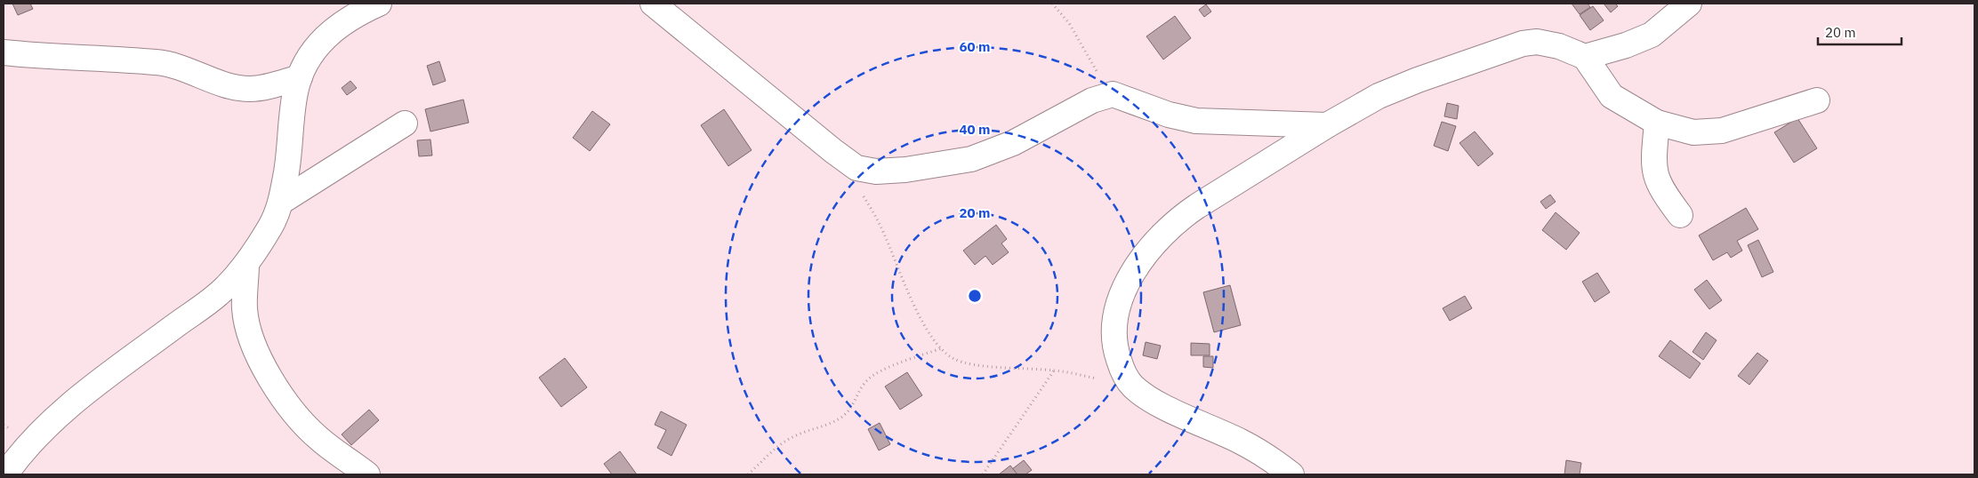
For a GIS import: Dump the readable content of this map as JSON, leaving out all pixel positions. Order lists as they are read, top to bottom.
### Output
{
  "scale_bar": "20 m",
  "rings": ["60 m", "40 m", "20 m"]
}
